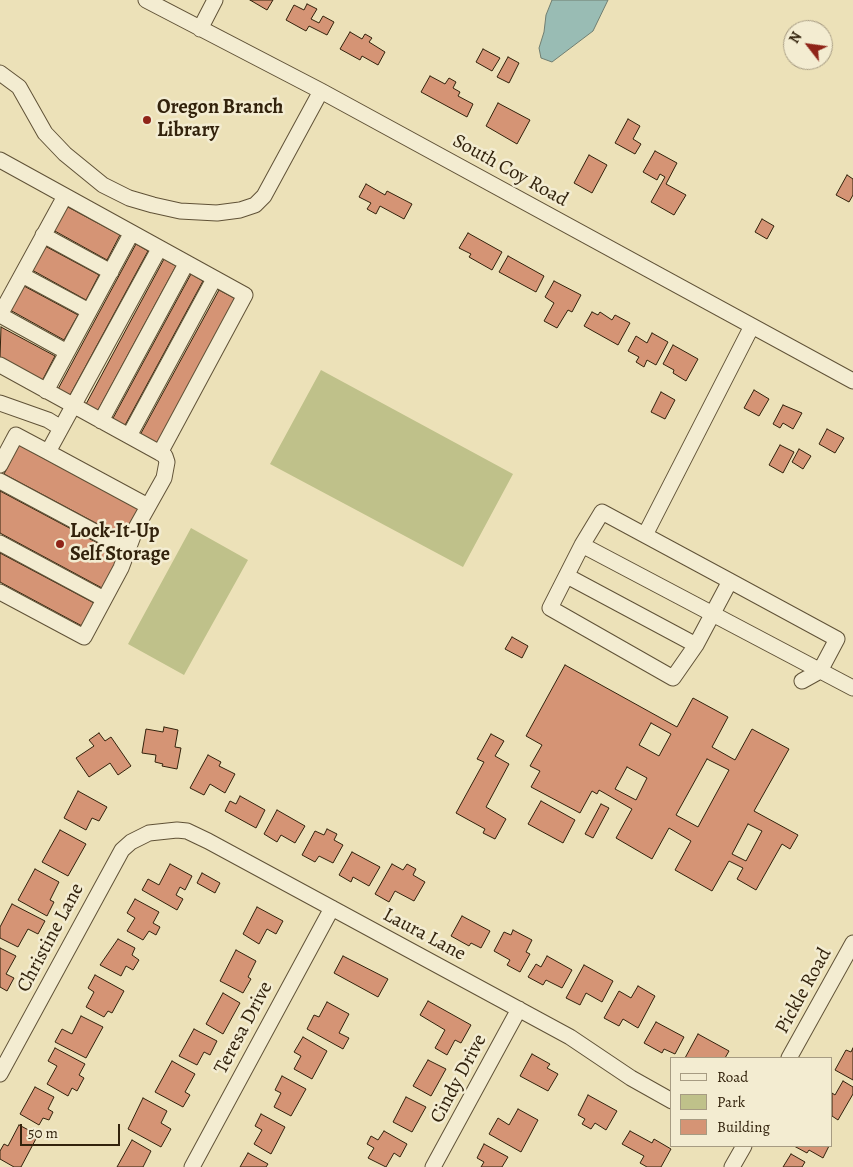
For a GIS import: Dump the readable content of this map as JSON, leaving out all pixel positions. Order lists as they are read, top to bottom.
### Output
{
  "streets": {
    "street": [
      "South Coy Road",
      "Laura Lane",
      "Christine Lane",
      "Pickle Road",
      "Teresa Drive",
      "Cindy Drive"
    ]
  },
  "crossings": [
    ["Laura Lane", "Christine Lane"],
    ["Laura Lane", "Teresa Drive"],
    ["Laura Lane", "Cindy Drive"]
  ],
  "places": ["Oregon Branch Library", "Lock-It-Up Self Storage"],
  "legend": ["Road", "Park", "Building"],
  "scale_bar": "50 m",
  "north": "top left"
}
